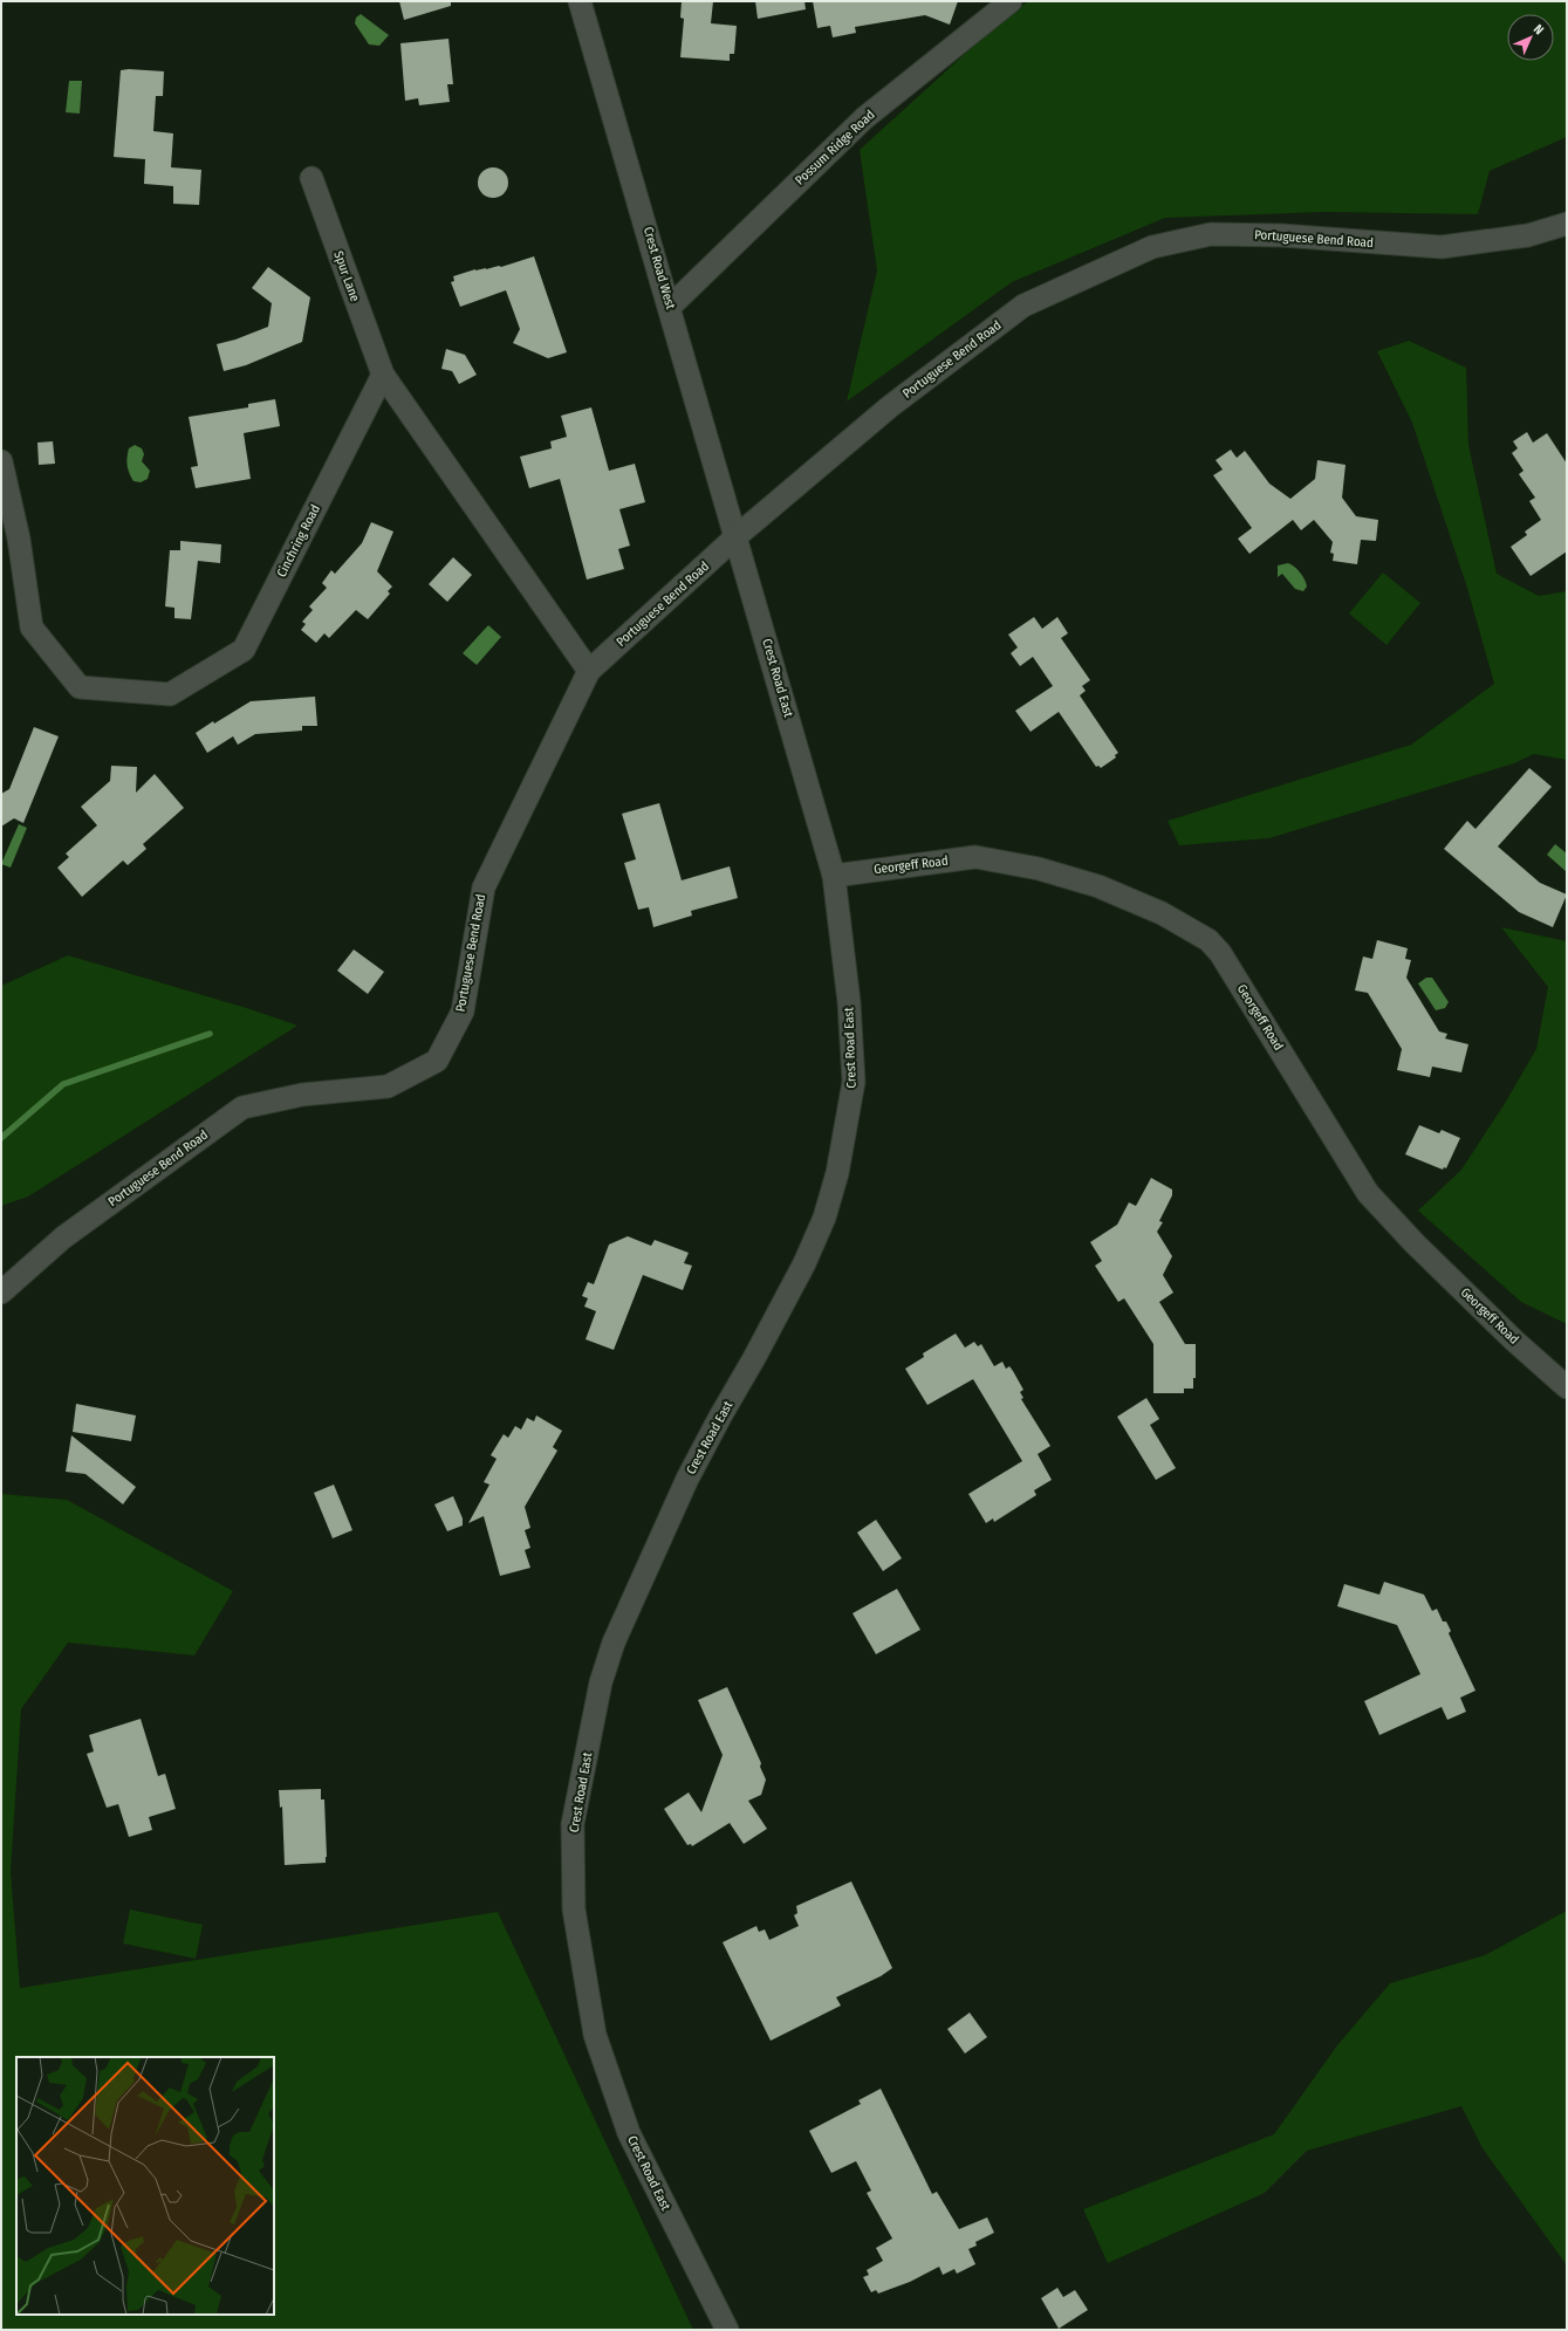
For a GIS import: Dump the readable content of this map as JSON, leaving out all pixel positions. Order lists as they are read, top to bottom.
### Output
{
  "streets": {
    "street": [
      "Possum Ridge Road",
      "Portuguese Bend Road",
      "Crest Road West",
      "Spur Lane",
      "Cinchring Road",
      "Crest Road East",
      "Georgeff Road"
    ]
  },
  "crossings": [
    ["Possum Ridge Road", "Crest Road West"],
    ["Portuguese Bend Road", "Crest Road West"],
    ["Portuguese Bend Road", "Crest Road East"],
    ["Crest Road West", "Crest Road East"],
    ["Spur Lane", "Cinchring Road"],
    ["Crest Road East", "Georgeff Road"]
  ],
  "north": "top right"
}
